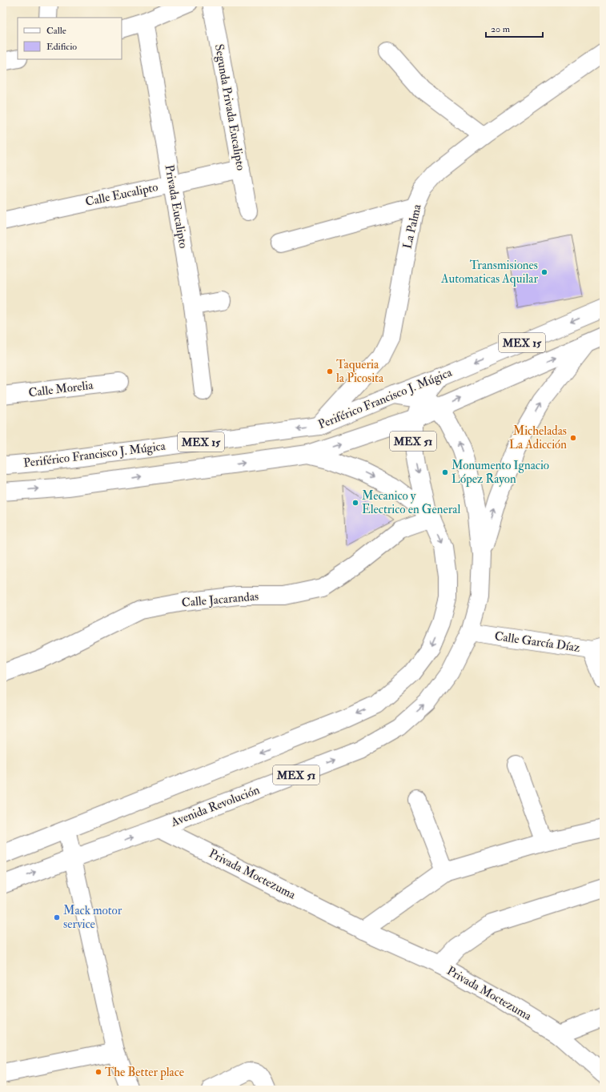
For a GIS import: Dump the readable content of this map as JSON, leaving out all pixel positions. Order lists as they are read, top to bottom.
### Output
{
  "streets": {
    "street": [
      "Segunda Privada Eucalipto",
      "Calle Eucalipto",
      "Privada Eucalipto",
      "La Palma",
      "MEX 15",
      "Calle Morelia",
      "Periférico Francisco J. Múgica",
      "MEX 51",
      "Calle Jacarandas",
      "Calle García Díaz",
      "Avenida Revolución",
      "Privada Moctezuma"
    ]
  },
  "crossings": [
    ["Segunda Privada Eucalipto", "Calle Eucalipto"],
    ["Calle Eucalipto", "Privada Eucalipto"],
    ["La Palma", "Periférico Francisco J. Múgica"],
    ["Periférico Francisco J. Múgica", "MEX 51"],
    ["Periférico Francisco J. Múgica", "Avenida Revolución"],
    ["MEX 51", "Calle Jacarandas"],
    ["MEX 51", "Avenida Revolución"],
    ["Calle García Díaz", "Avenida Revolución"],
    ["Avenida Revolución", "Privada Moctezuma"]
  ],
  "places": [
    "Transmisiones Automaticas Aquilar",
    "Taqueria la Picosita",
    "Micheladas La Adicción",
    "Monumento Ignacio López Rayon",
    "Mecanico y Electrico en General",
    "Mack motor service",
    "The Better place"
  ],
  "legend": ["Calle", "Edificio"],
  "scale_bar": "20 m"
}
